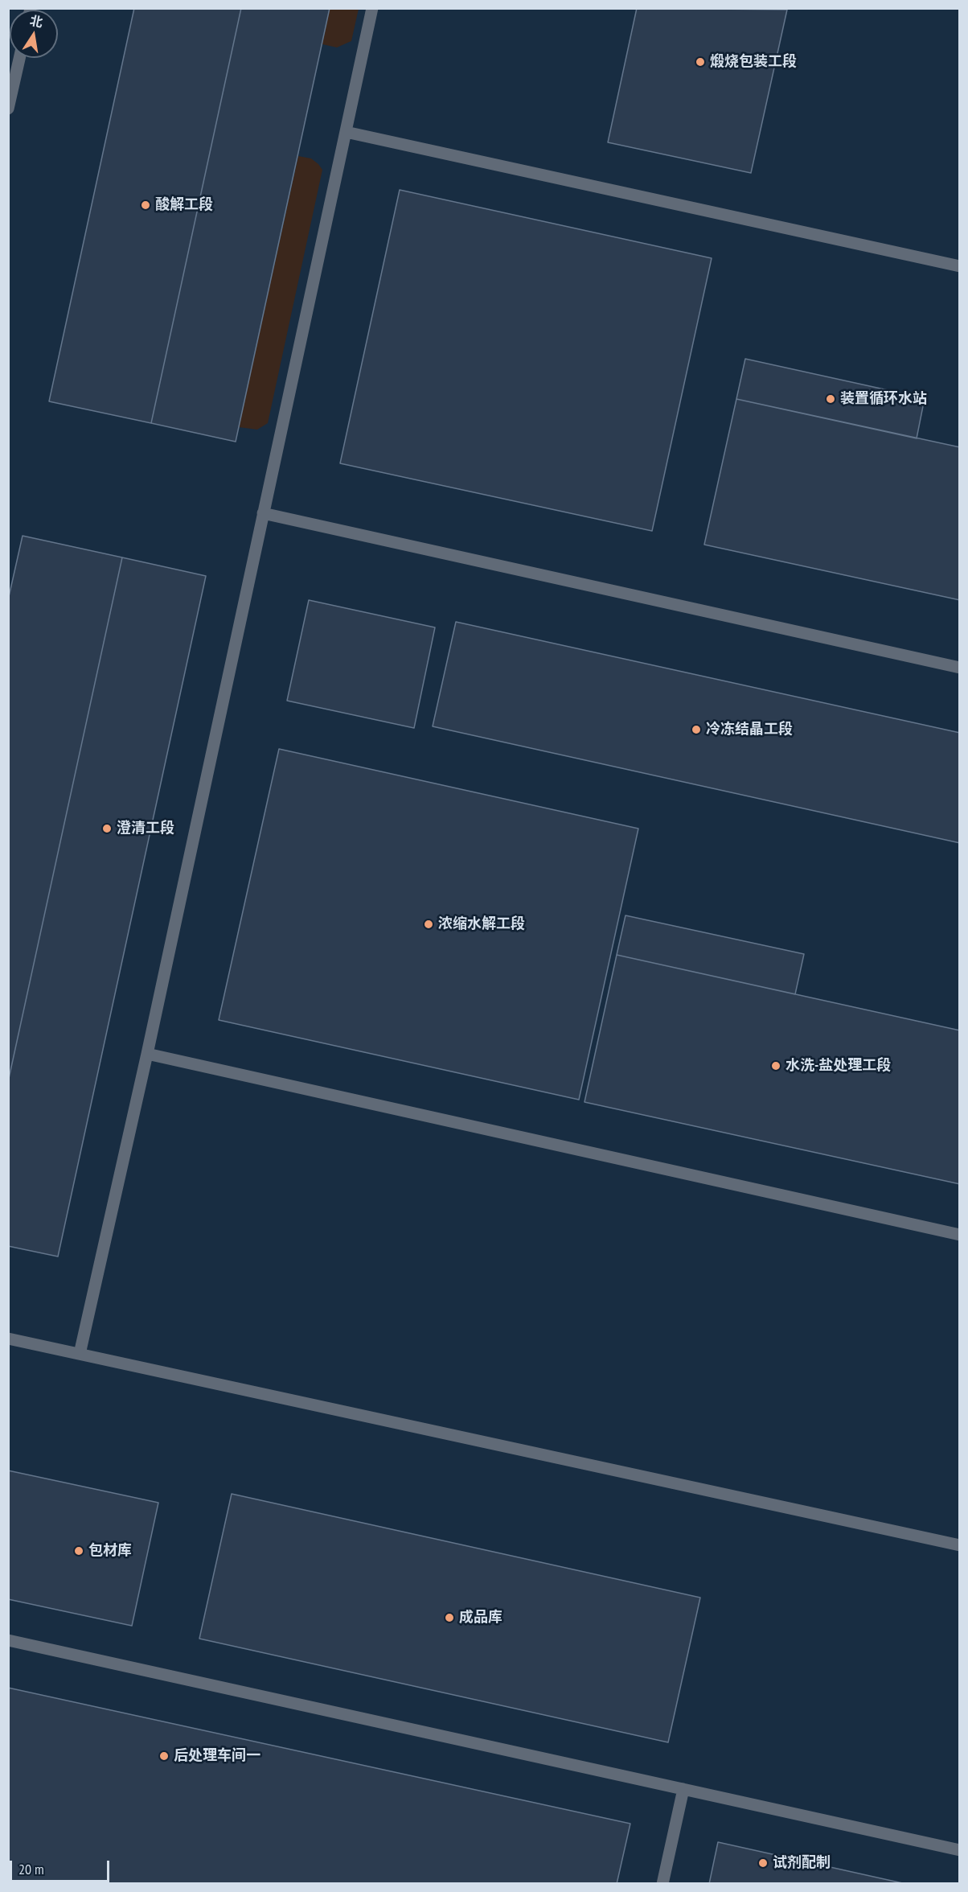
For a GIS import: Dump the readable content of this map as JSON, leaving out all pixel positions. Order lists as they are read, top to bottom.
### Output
{
  "places": [
    "煅烧包装工段",
    "酸解工段",
    "装置循环水站",
    "冷冻结晶工段",
    "澄清工段",
    "浓缩水解工段",
    "水洗-盐处理工段",
    "包材库",
    "成品库",
    "后处理车间一",
    "试剂配制"
  ],
  "scale_bar": "20 m",
  "north": "top"
}
